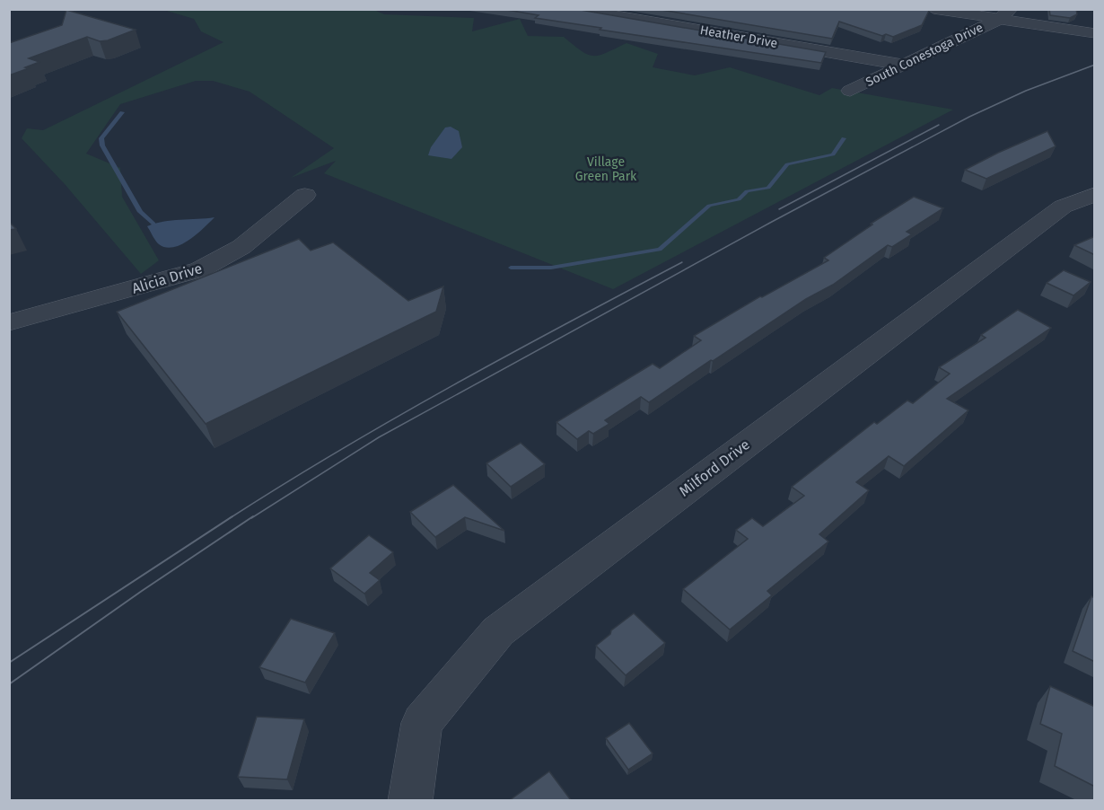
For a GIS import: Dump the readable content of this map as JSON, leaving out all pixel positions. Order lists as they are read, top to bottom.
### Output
{
  "streets": {
    "street": [
      "Heather Drive",
      "South Conestoga Drive",
      "Alicia Drive",
      "Milford Drive"
    ]
  },
  "crossings": [
    ["Heather Drive", "South Conestoga Drive"]
  ],
  "parks": ["Village Green Park"]
}
